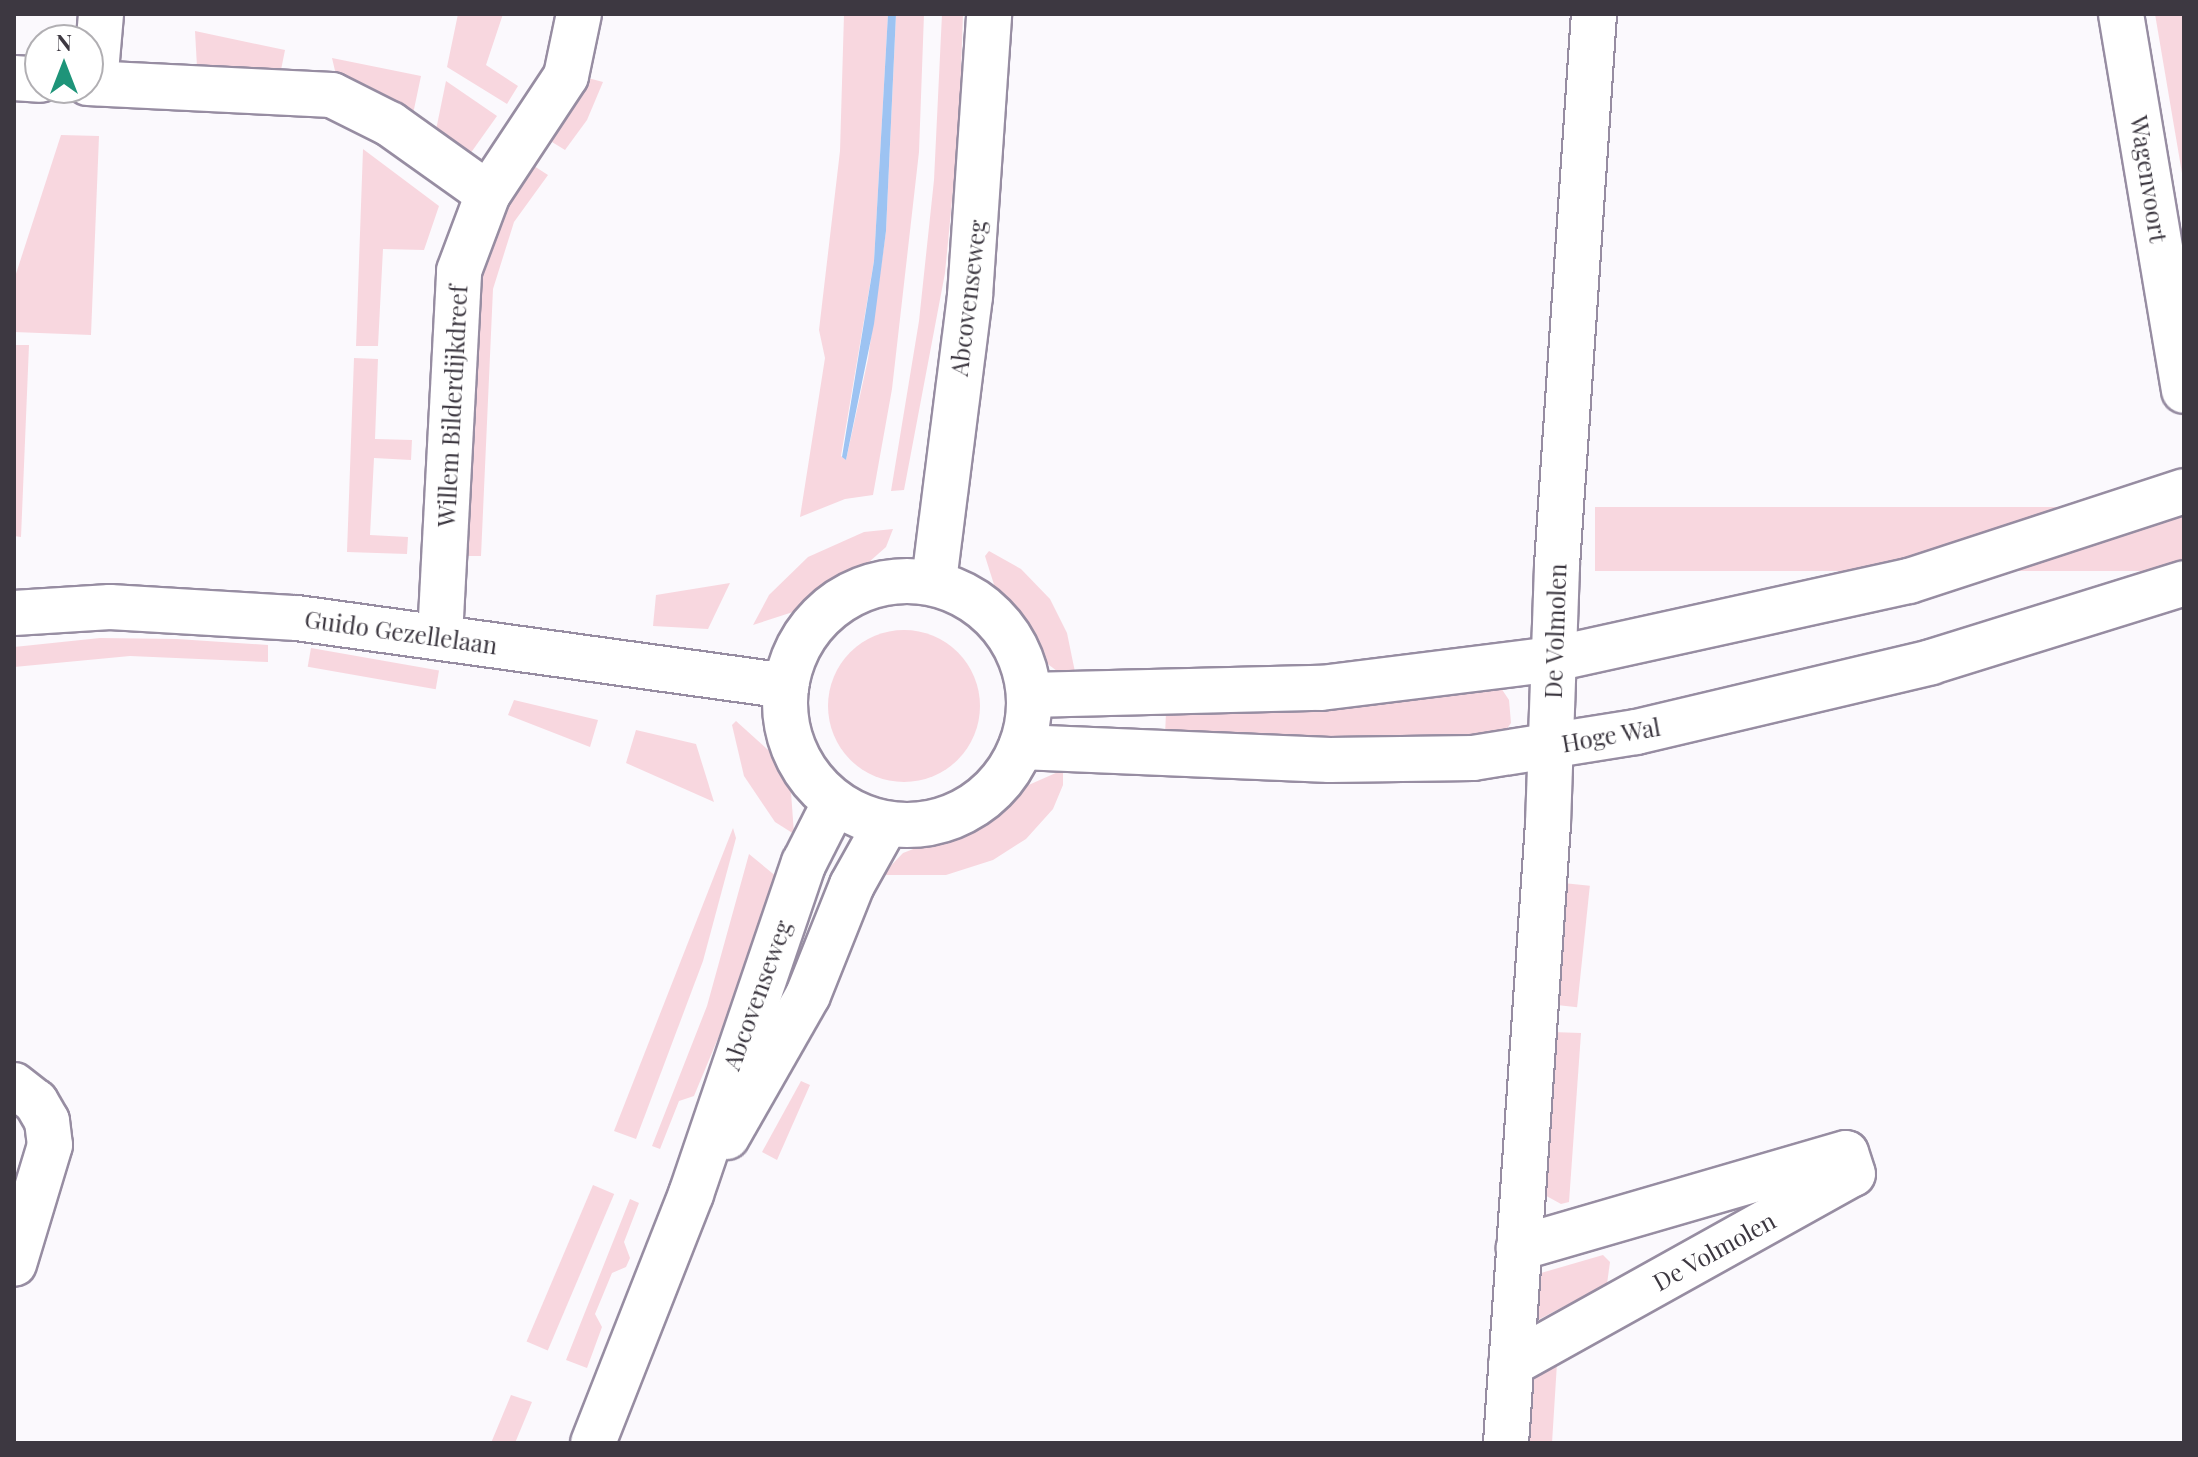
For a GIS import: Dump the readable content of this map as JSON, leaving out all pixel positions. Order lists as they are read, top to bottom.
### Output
{
  "streets": {
    "street": [
      "Wagenvoort",
      "Abcovenseweg",
      "Willem Bilderdijkdreef",
      "De Volmolen",
      "Guido Gezellelaan",
      "Hoge Wal"
    ]
  },
  "crossings": [
    ["Abcovenseweg", "Guido Gezellelaan"],
    ["Abcovenseweg", "Hoge Wal"],
    ["Willem Bilderdijkdreef", "Guido Gezellelaan"],
    ["De Volmolen", "Hoge Wal"],
    ["Guido Gezellelaan", "Hoge Wal"]
  ],
  "north": "top"
}
